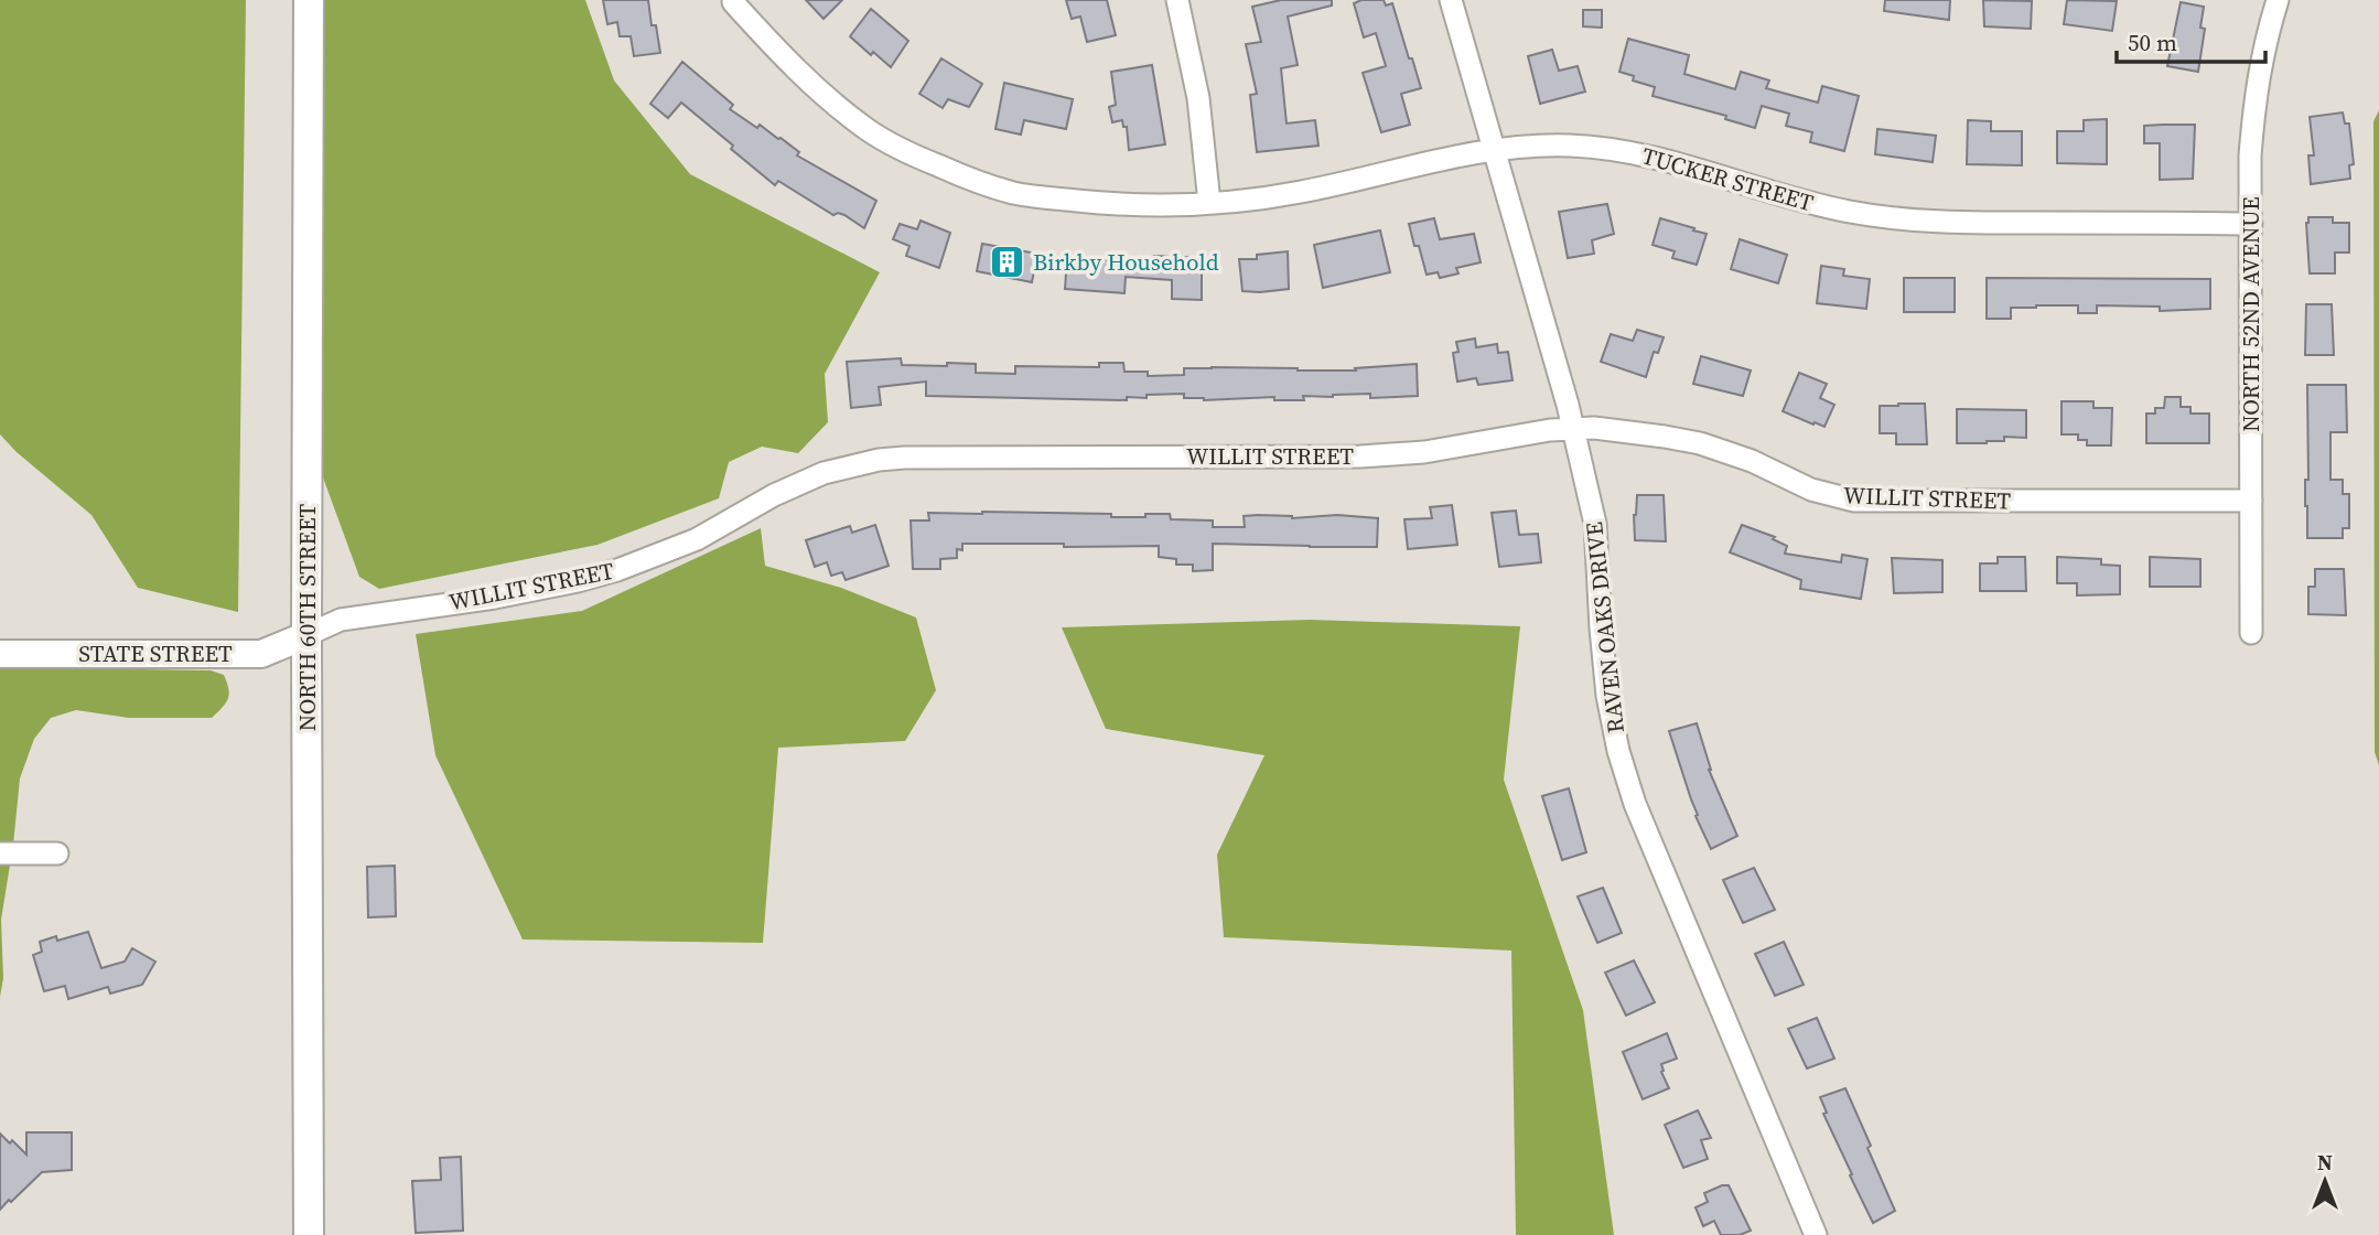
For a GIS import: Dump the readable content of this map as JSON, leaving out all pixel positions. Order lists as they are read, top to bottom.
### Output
{
  "streets": {
    "main road": ["NORTH 60TH STREET"],
    "street": [
      "TUCKER STREET",
      "NORTH 52ND AVENUE",
      "WILLIT STREET",
      "RAVEN OAKS DRIVE",
      "STATE STREET"
    ]
  },
  "crossings": [
    ["TUCKER STREET", "NORTH 52ND AVENUE"],
    ["TUCKER STREET", "RAVEN OAKS DRIVE"],
    ["NORTH 52ND AVENUE", "WILLIT STREET"],
    ["WILLIT STREET", "NORTH 60TH STREET"],
    ["WILLIT STREET", "RAVEN OAKS DRIVE"],
    ["WILLIT STREET", "STATE STREET"],
    ["NORTH 60TH STREET", "STATE STREET"]
  ],
  "places": {
    "building": ["Birkby Household"]
  },
  "scale_bar": "50 m",
  "north": "top"
}
